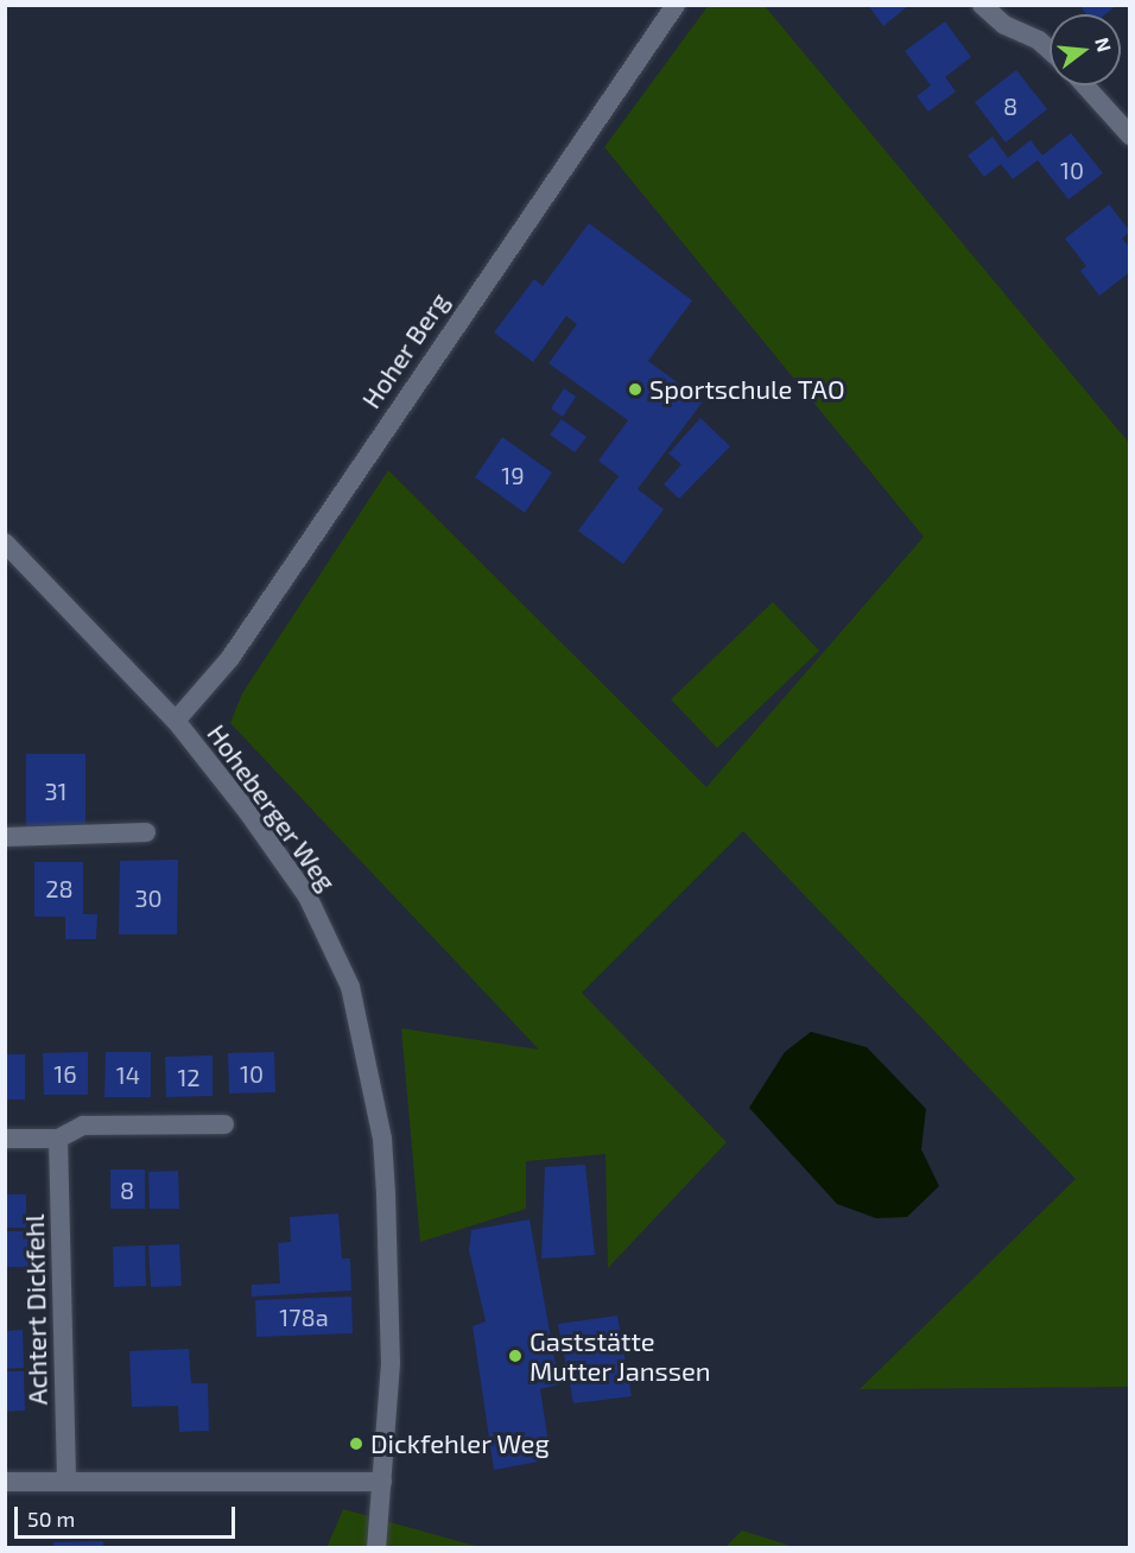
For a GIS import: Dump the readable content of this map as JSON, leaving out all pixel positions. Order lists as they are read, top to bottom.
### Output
{
  "streets": {
    "street": ["Hoher Berg", "Hoheberger Weg", "Achtert Dickfehl"]
  },
  "crossings": [
    ["Hoher Berg", "Hoheberger Weg"]
  ],
  "places": ["Sportschule TAO", "Gaststätte Mutter Janssen", "Dickfehler Weg"],
  "house_numbers": [
    "8",
    "10",
    "19",
    "31",
    "28",
    "30",
    "16",
    "10",
    "14",
    "12",
    "8",
    "178a"
  ],
  "scale_bar": "50 m",
  "north": "right"
}
